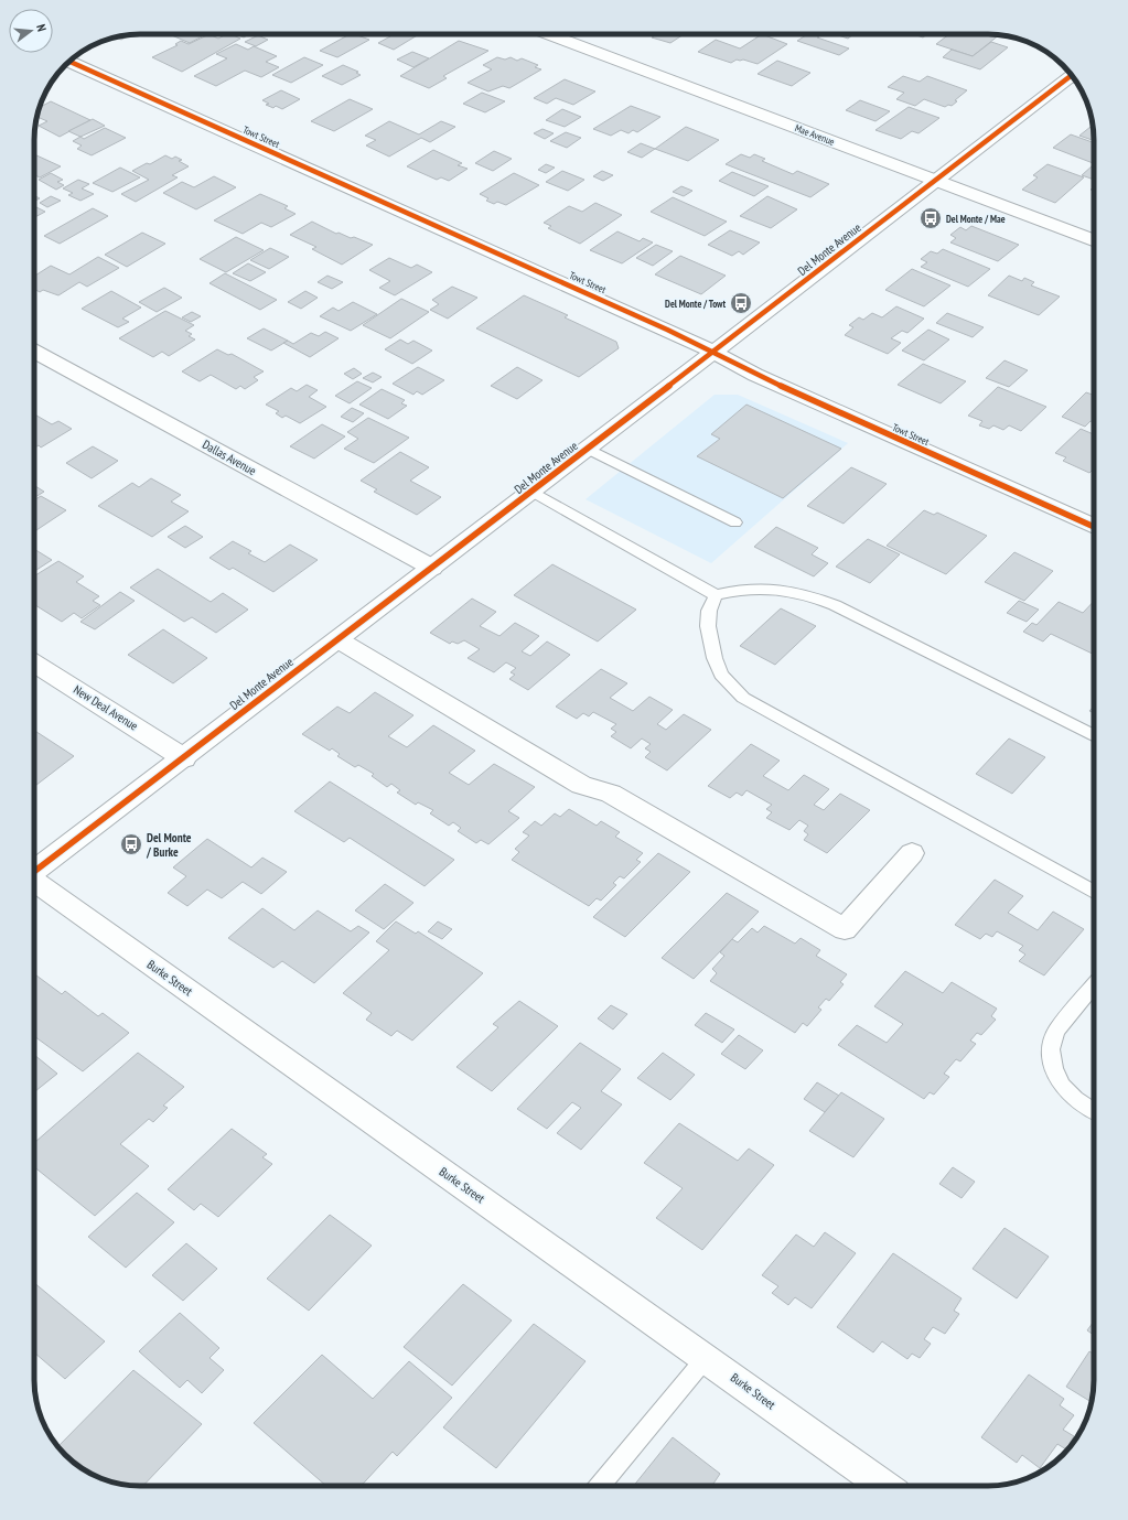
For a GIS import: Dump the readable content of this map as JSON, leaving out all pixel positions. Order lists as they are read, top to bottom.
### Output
{
  "streets": {
    "street": [
      "Mae Avenue",
      "Towt Street",
      "Del Monte Avenue",
      "Dallas Avenue",
      "New Deal Avenue",
      "Burke Street"
    ]
  },
  "crossings": [
    ["Mae Avenue", "Del Monte Avenue"],
    ["Towt Street", "Del Monte Avenue"],
    ["Del Monte Avenue", "Dallas Avenue"],
    ["Del Monte Avenue", "New Deal Avenue"]
  ],
  "places": {
    "bus stop": ["Del Monte / Mae", "Del Monte / Towt", "Del Monte / Burke"]
  },
  "north": "right"
}
